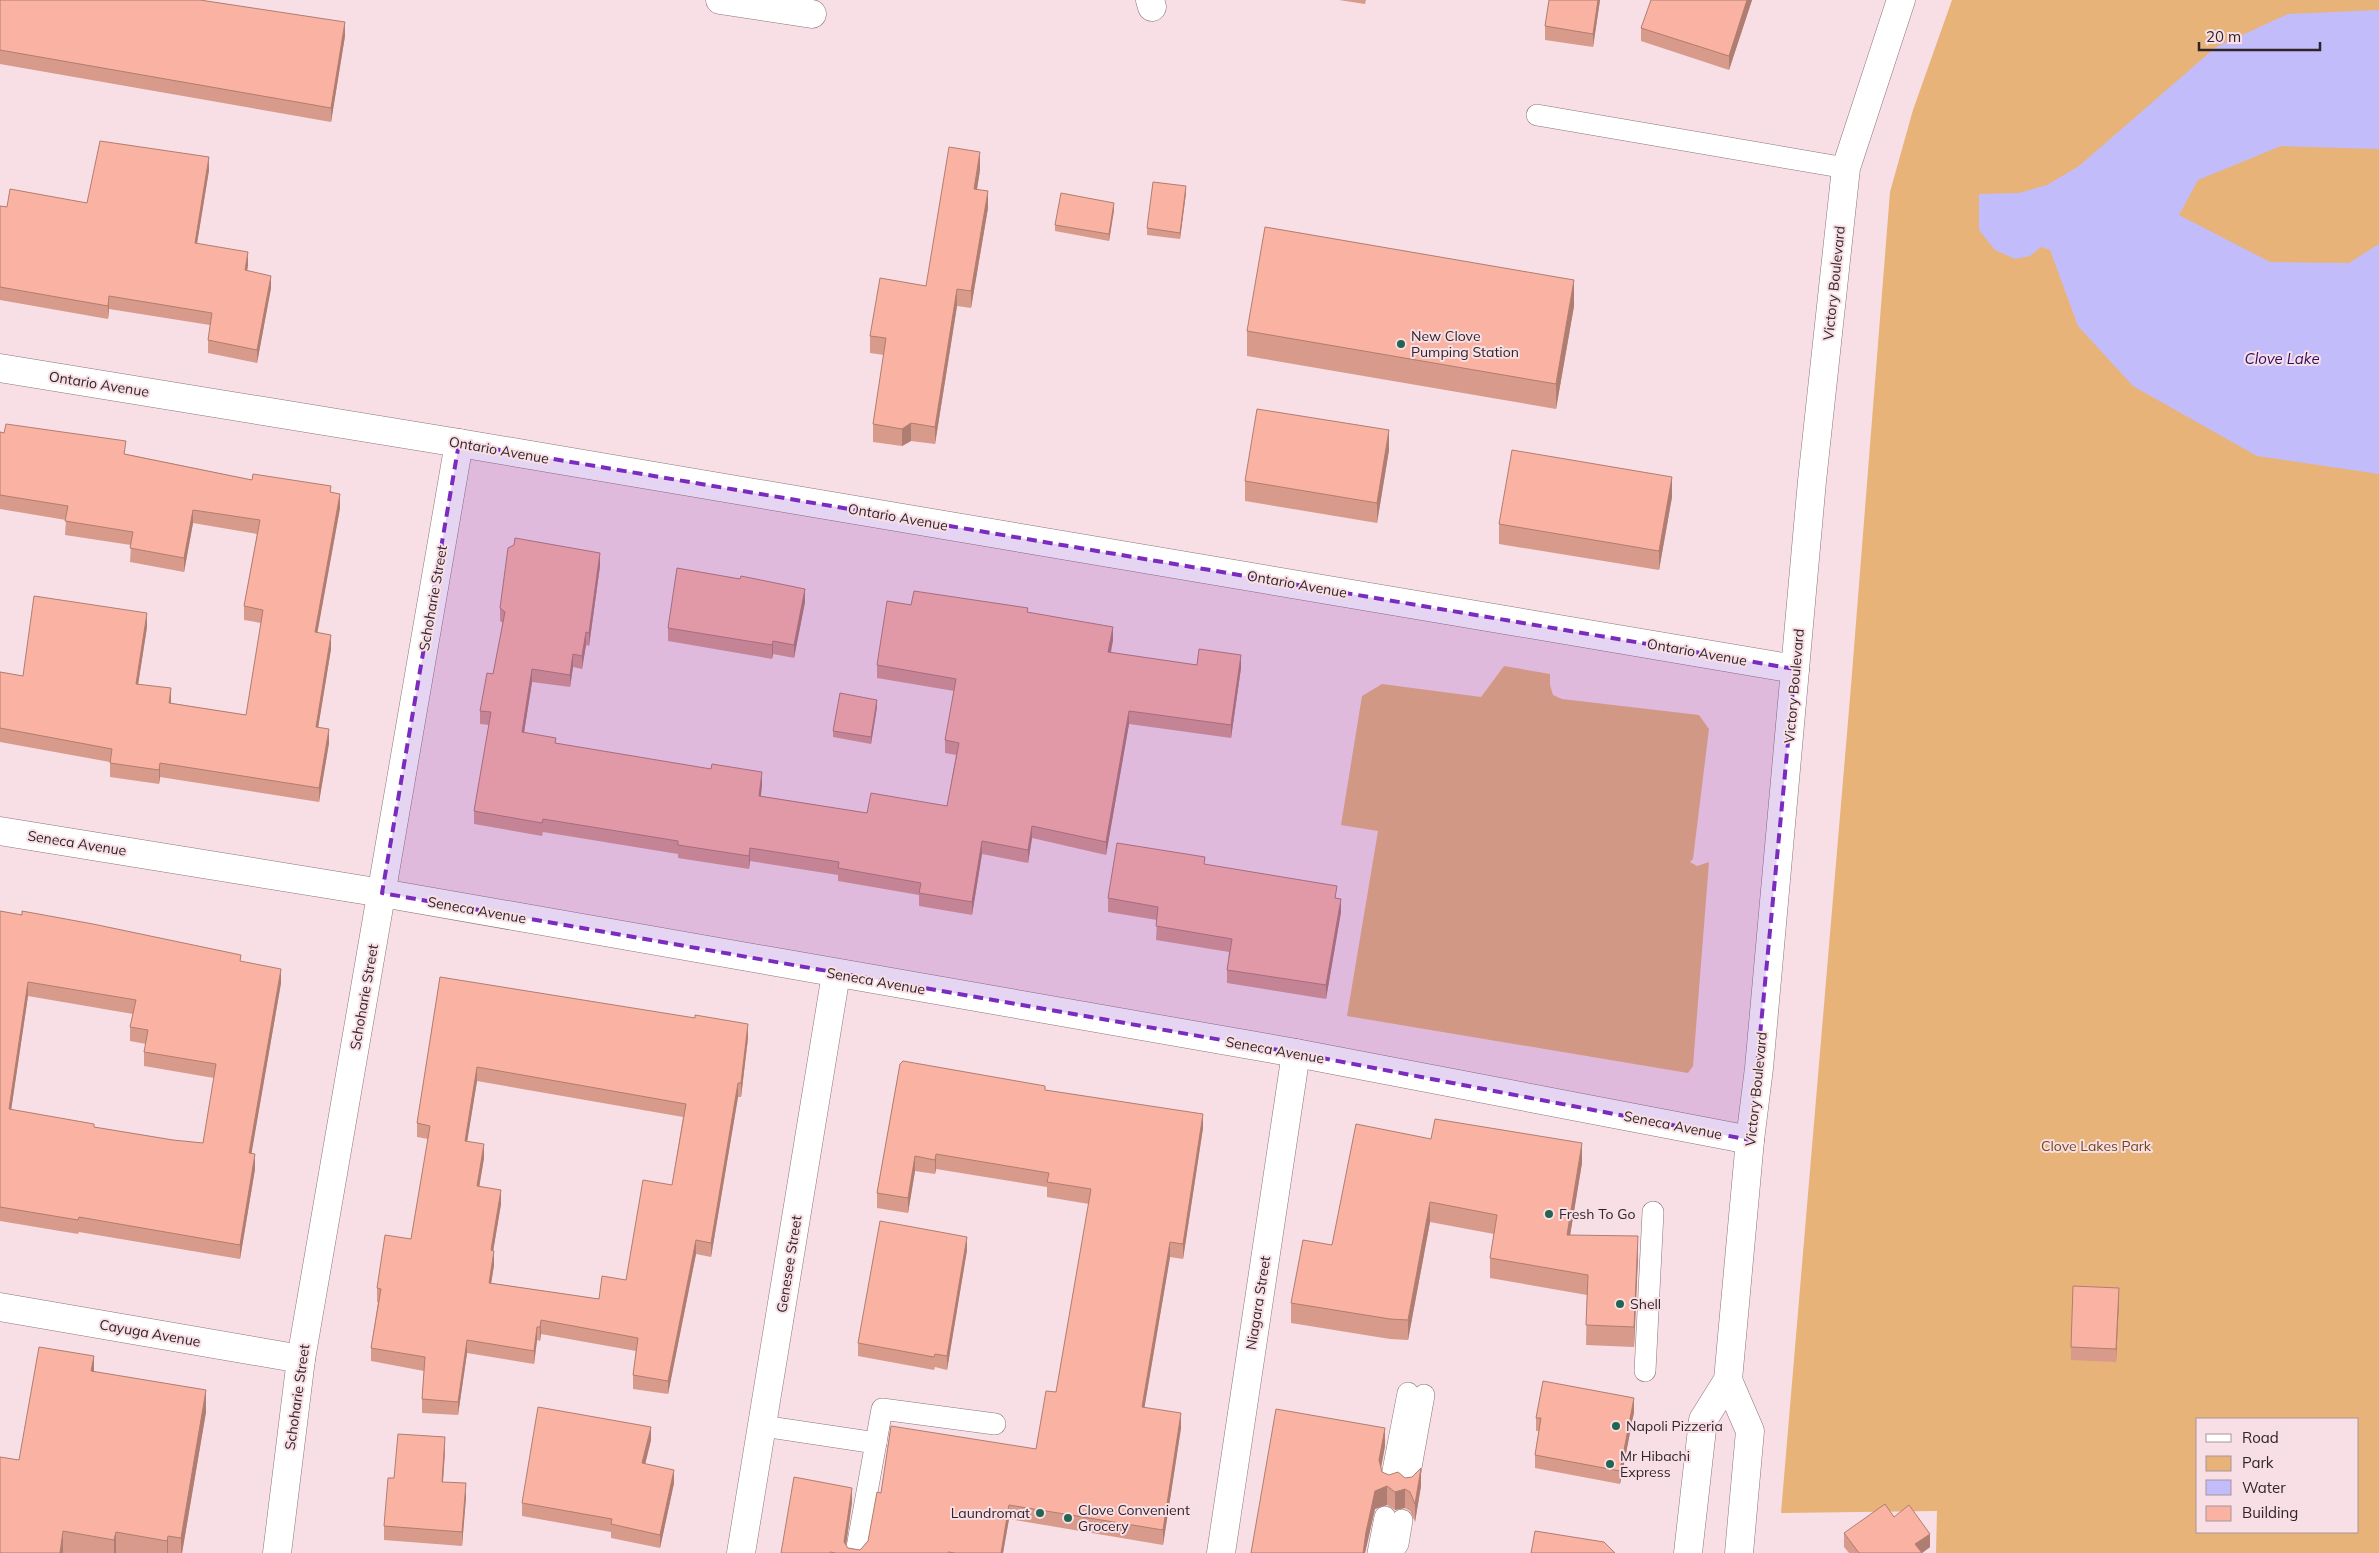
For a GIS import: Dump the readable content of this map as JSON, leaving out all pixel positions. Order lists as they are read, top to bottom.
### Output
{
  "streets": {
    "street": [
      "Victory Boulevard",
      "Ontario Avenue",
      "Schoharie Street",
      "Seneca Avenue",
      "Genesee Street",
      "Niagara Street",
      "Cayuga Avenue"
    ]
  },
  "crossings": [
    ["Victory Boulevard", "Ontario Avenue"],
    ["Victory Boulevard", "Seneca Avenue"],
    ["Ontario Avenue", "Schoharie Street"],
    ["Schoharie Street", "Seneca Avenue"],
    ["Schoharie Street", "Cayuga Avenue"],
    ["Seneca Avenue", "Genesee Street"],
    ["Seneca Avenue", "Niagara Street"]
  ],
  "water": ["Clove Lake"],
  "parks": ["Clove Lakes Park"],
  "places": [
    "New Clove Pumping Station",
    "Fresh To Go",
    "Shell",
    "Napoli Pizzeria",
    "Mr Hibachi Express",
    "Laundromat",
    "Clove Convenient Grocery"
  ],
  "legend": [
    "Road",
    "Park",
    "Water",
    "Building"
  ],
  "scale_bar": "20 m"
}
